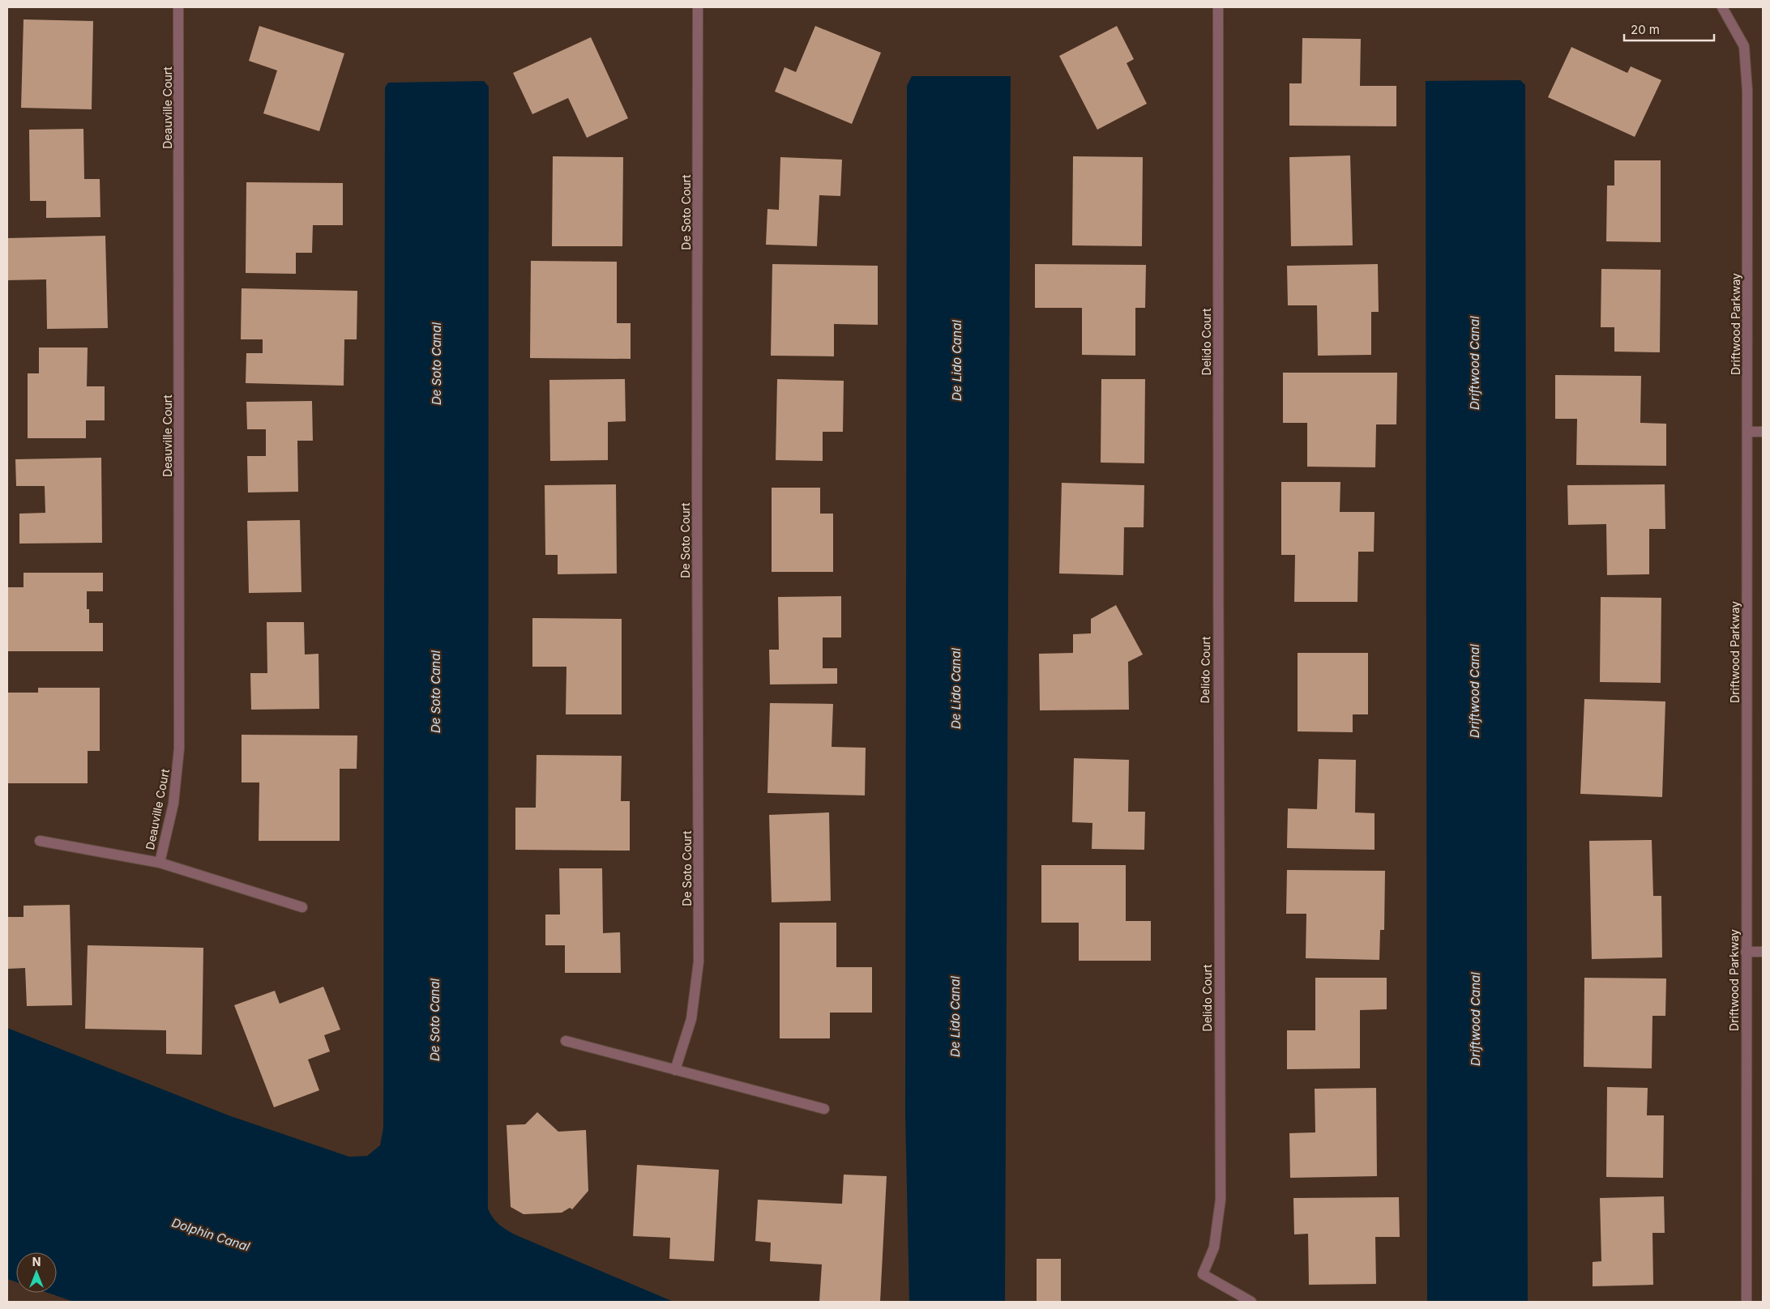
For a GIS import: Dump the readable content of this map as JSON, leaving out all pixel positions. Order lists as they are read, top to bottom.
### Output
{
  "streets": {
    "street": [
      "Deauville Court",
      "De Soto Court",
      "Driftwood Parkway",
      "Delido Court"
    ]
  },
  "water": [
    "De Lido Canal",
    "Driftwood Canal",
    "De Soto Canal",
    "Dolphin Canal"
  ],
  "scale_bar": "20 m",
  "north": "top"
}
